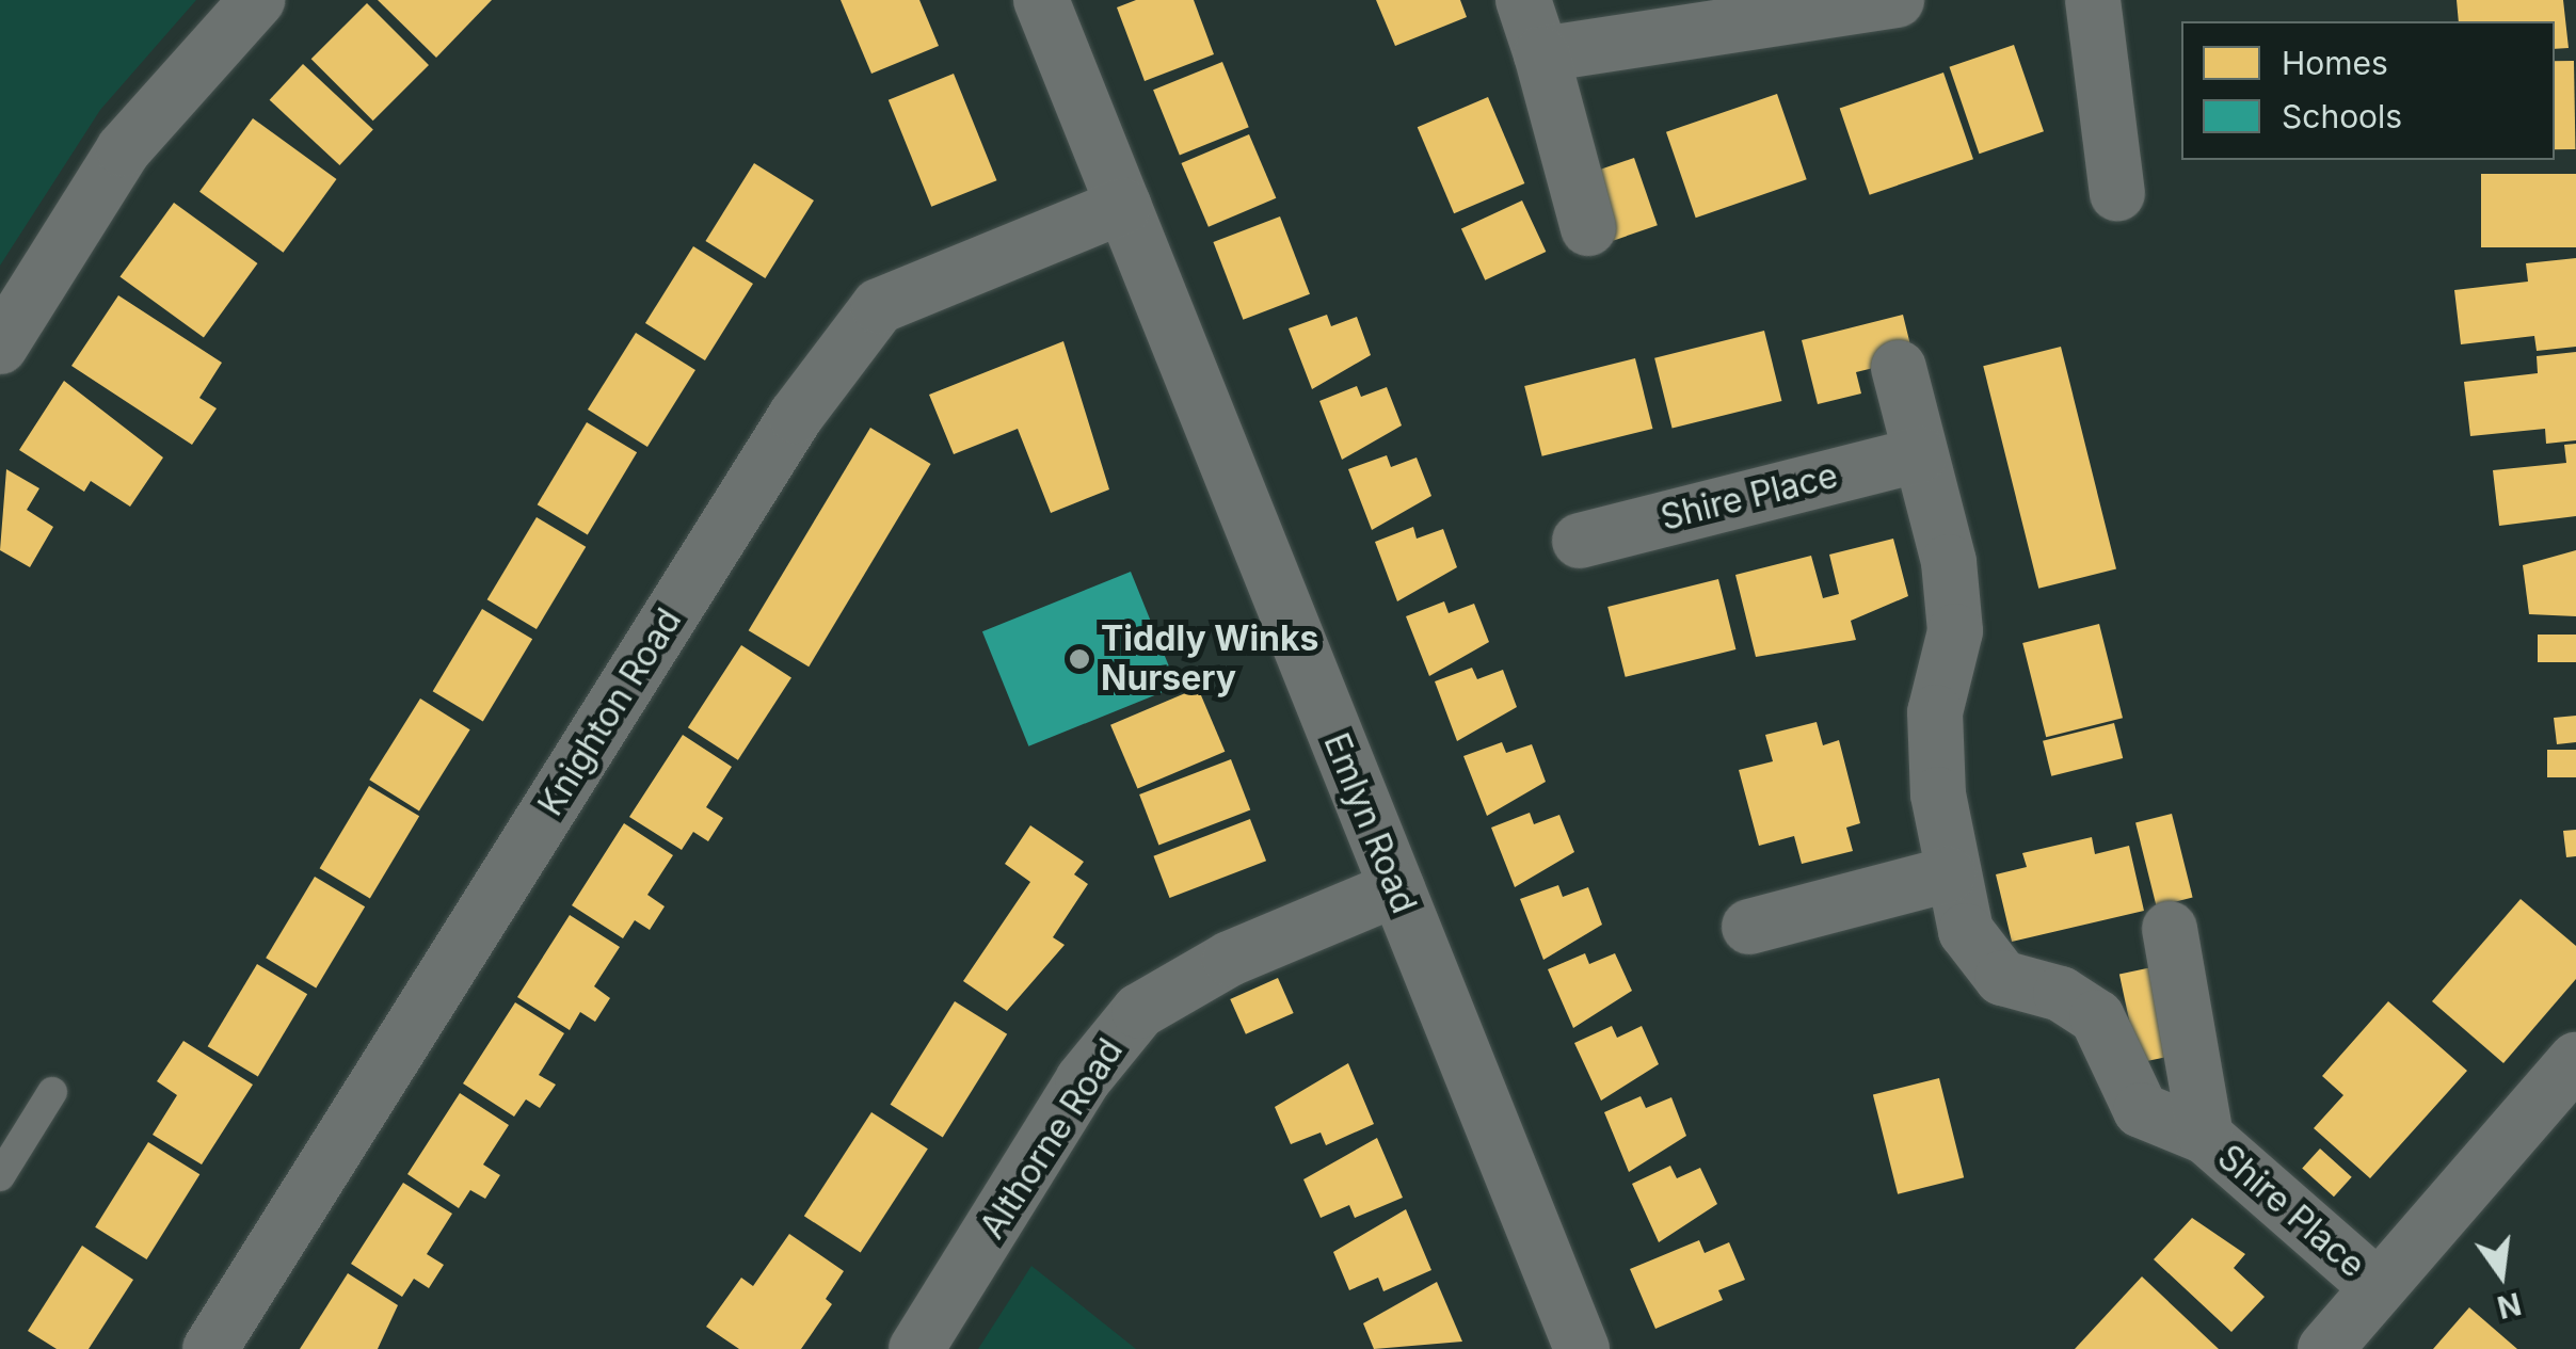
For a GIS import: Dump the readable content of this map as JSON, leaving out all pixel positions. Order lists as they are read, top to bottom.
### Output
{
  "streets": {
    "street": [
      "Shire Place",
      "Knighton Road",
      "Emlyn Road",
      "Althorne Road"
    ]
  },
  "crossings": [
    ["Knighton Road", "Emlyn Road"],
    ["Emlyn Road", "Althorne Road"]
  ],
  "places": ["Tiddly Winks Nursery"],
  "legend": ["Homes", "Schools"],
  "north": "bottom"
}
